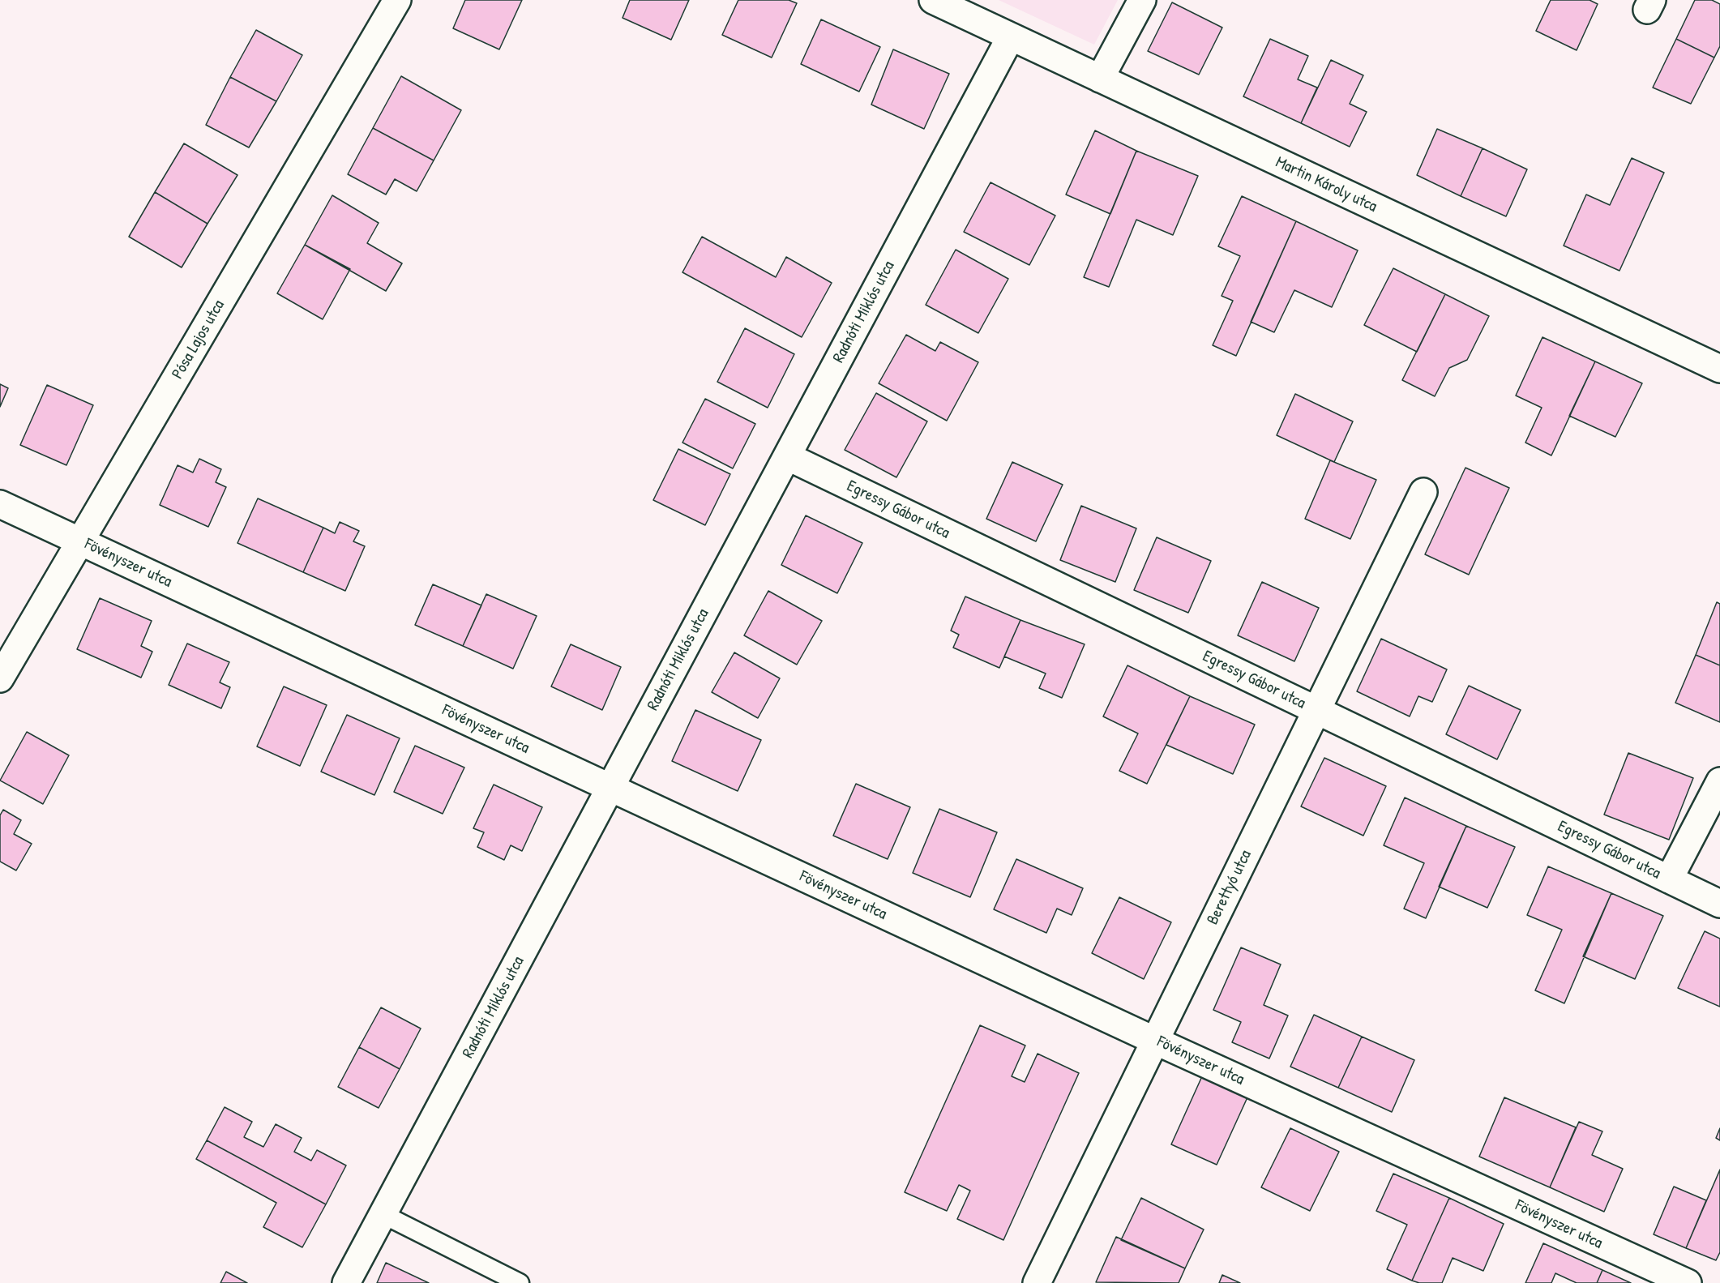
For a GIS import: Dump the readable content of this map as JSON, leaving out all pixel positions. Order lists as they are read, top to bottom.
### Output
{
  "streets": {
    "street": [
      "Martin Károly utca",
      "Radnóti Miklós utca",
      "Pósa Lajos utca",
      "Egressy Gábor utca",
      "Fövényszer utca",
      "Berettyó utca"
    ]
  },
  "crossings": [
    ["Martin Károly utca", "Radnóti Miklós utca"],
    ["Radnóti Miklós utca", "Egressy Gábor utca"],
    ["Radnóti Miklós utca", "Fövényszer utca"],
    ["Pósa Lajos utca", "Fövényszer utca"],
    ["Egressy Gábor utca", "Berettyó utca"],
    ["Fövényszer utca", "Berettyó utca"]
  ]
}
